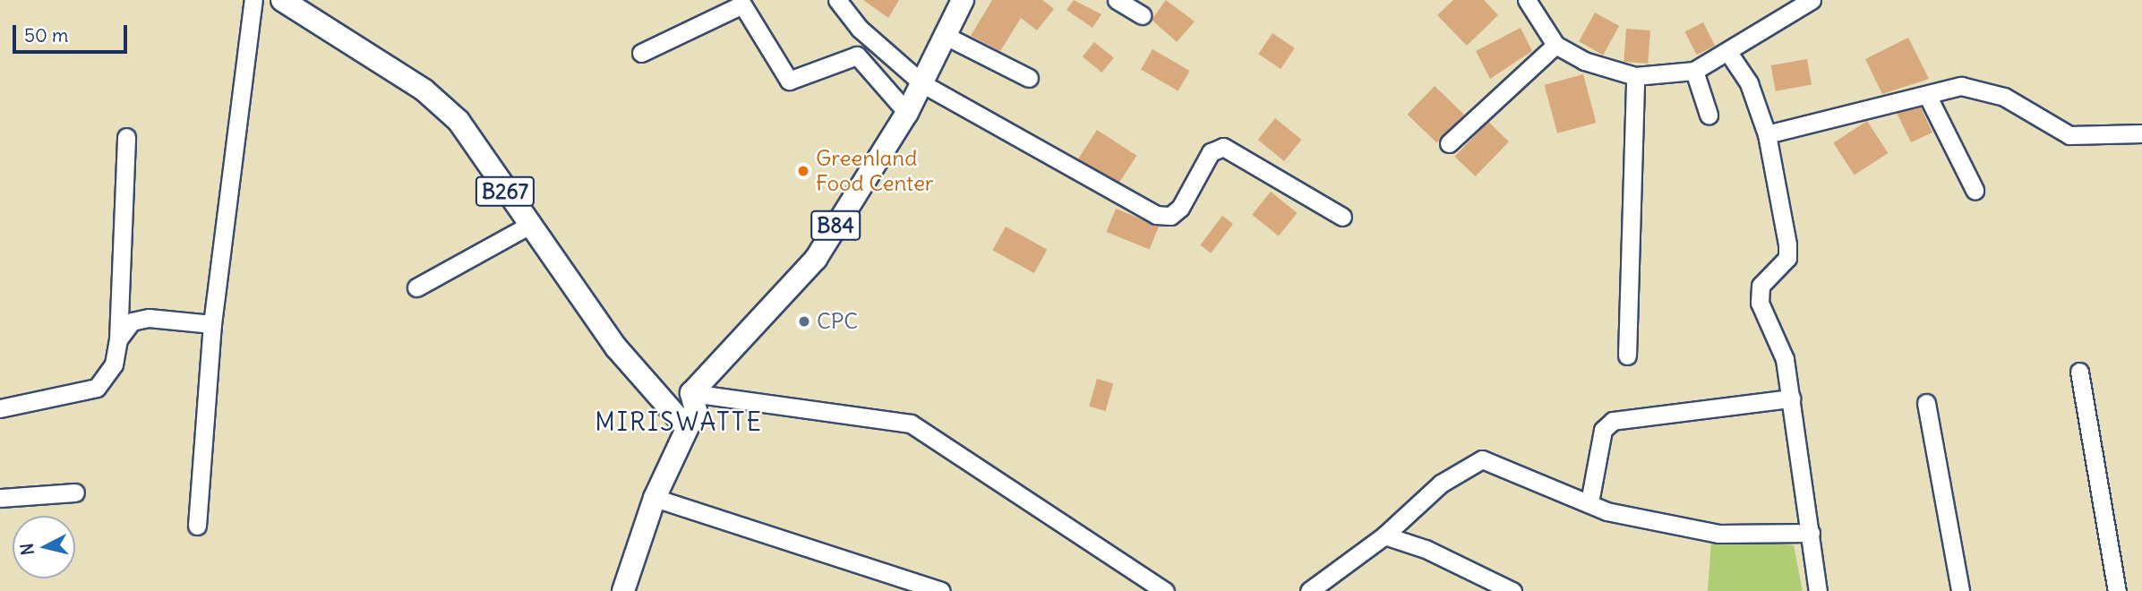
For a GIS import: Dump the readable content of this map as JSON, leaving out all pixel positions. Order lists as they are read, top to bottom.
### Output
{
  "streets": {
    "main road": ["B267", "B84"]
  },
  "districts": ["MIRISWATTE"],
  "places": ["Greenland Food Center", "CPC"],
  "scale_bar": "50 m",
  "north": "left"
}
